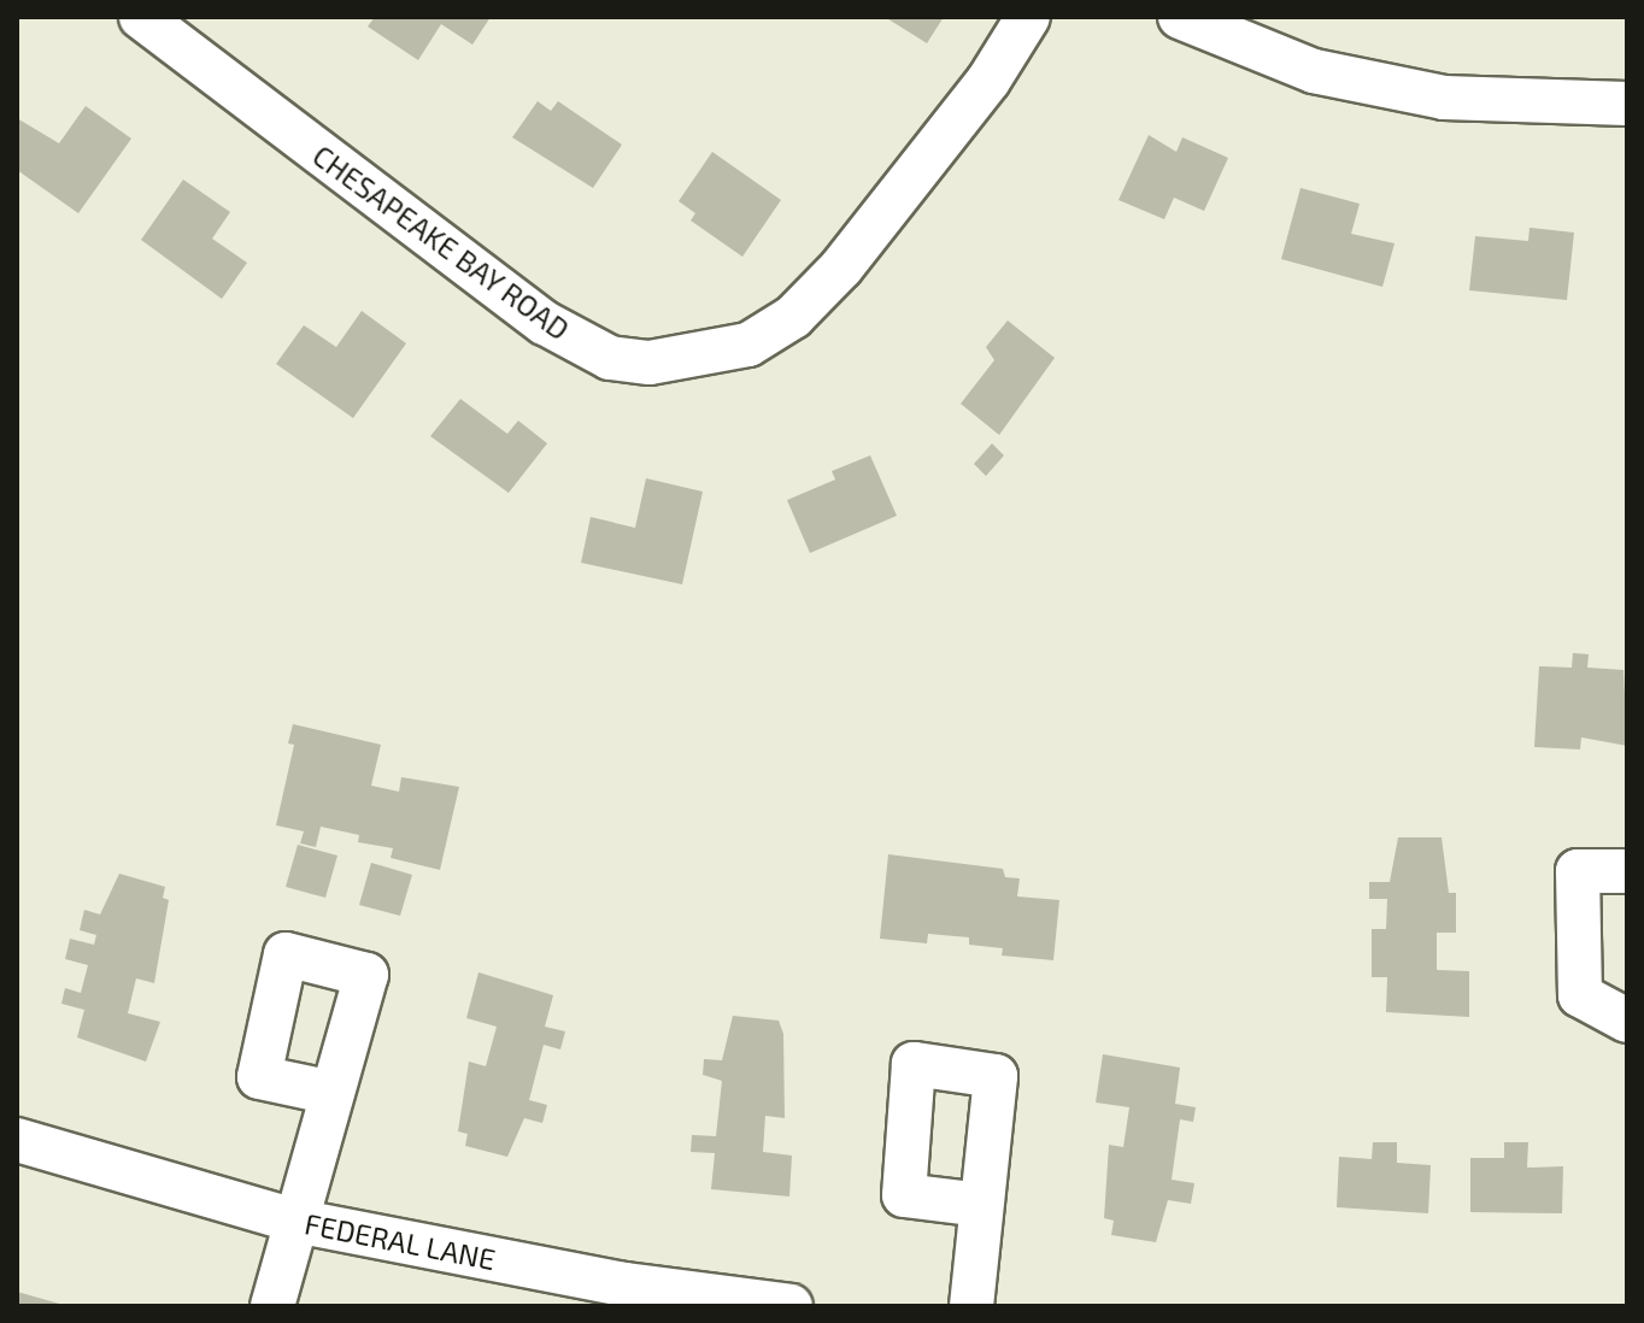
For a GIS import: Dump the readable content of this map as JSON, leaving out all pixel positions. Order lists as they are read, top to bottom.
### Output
{
  "streets": {
    "street": ["CHESAPEAKE BAY ROAD", "FEDERAL LANE"]
  }
}
